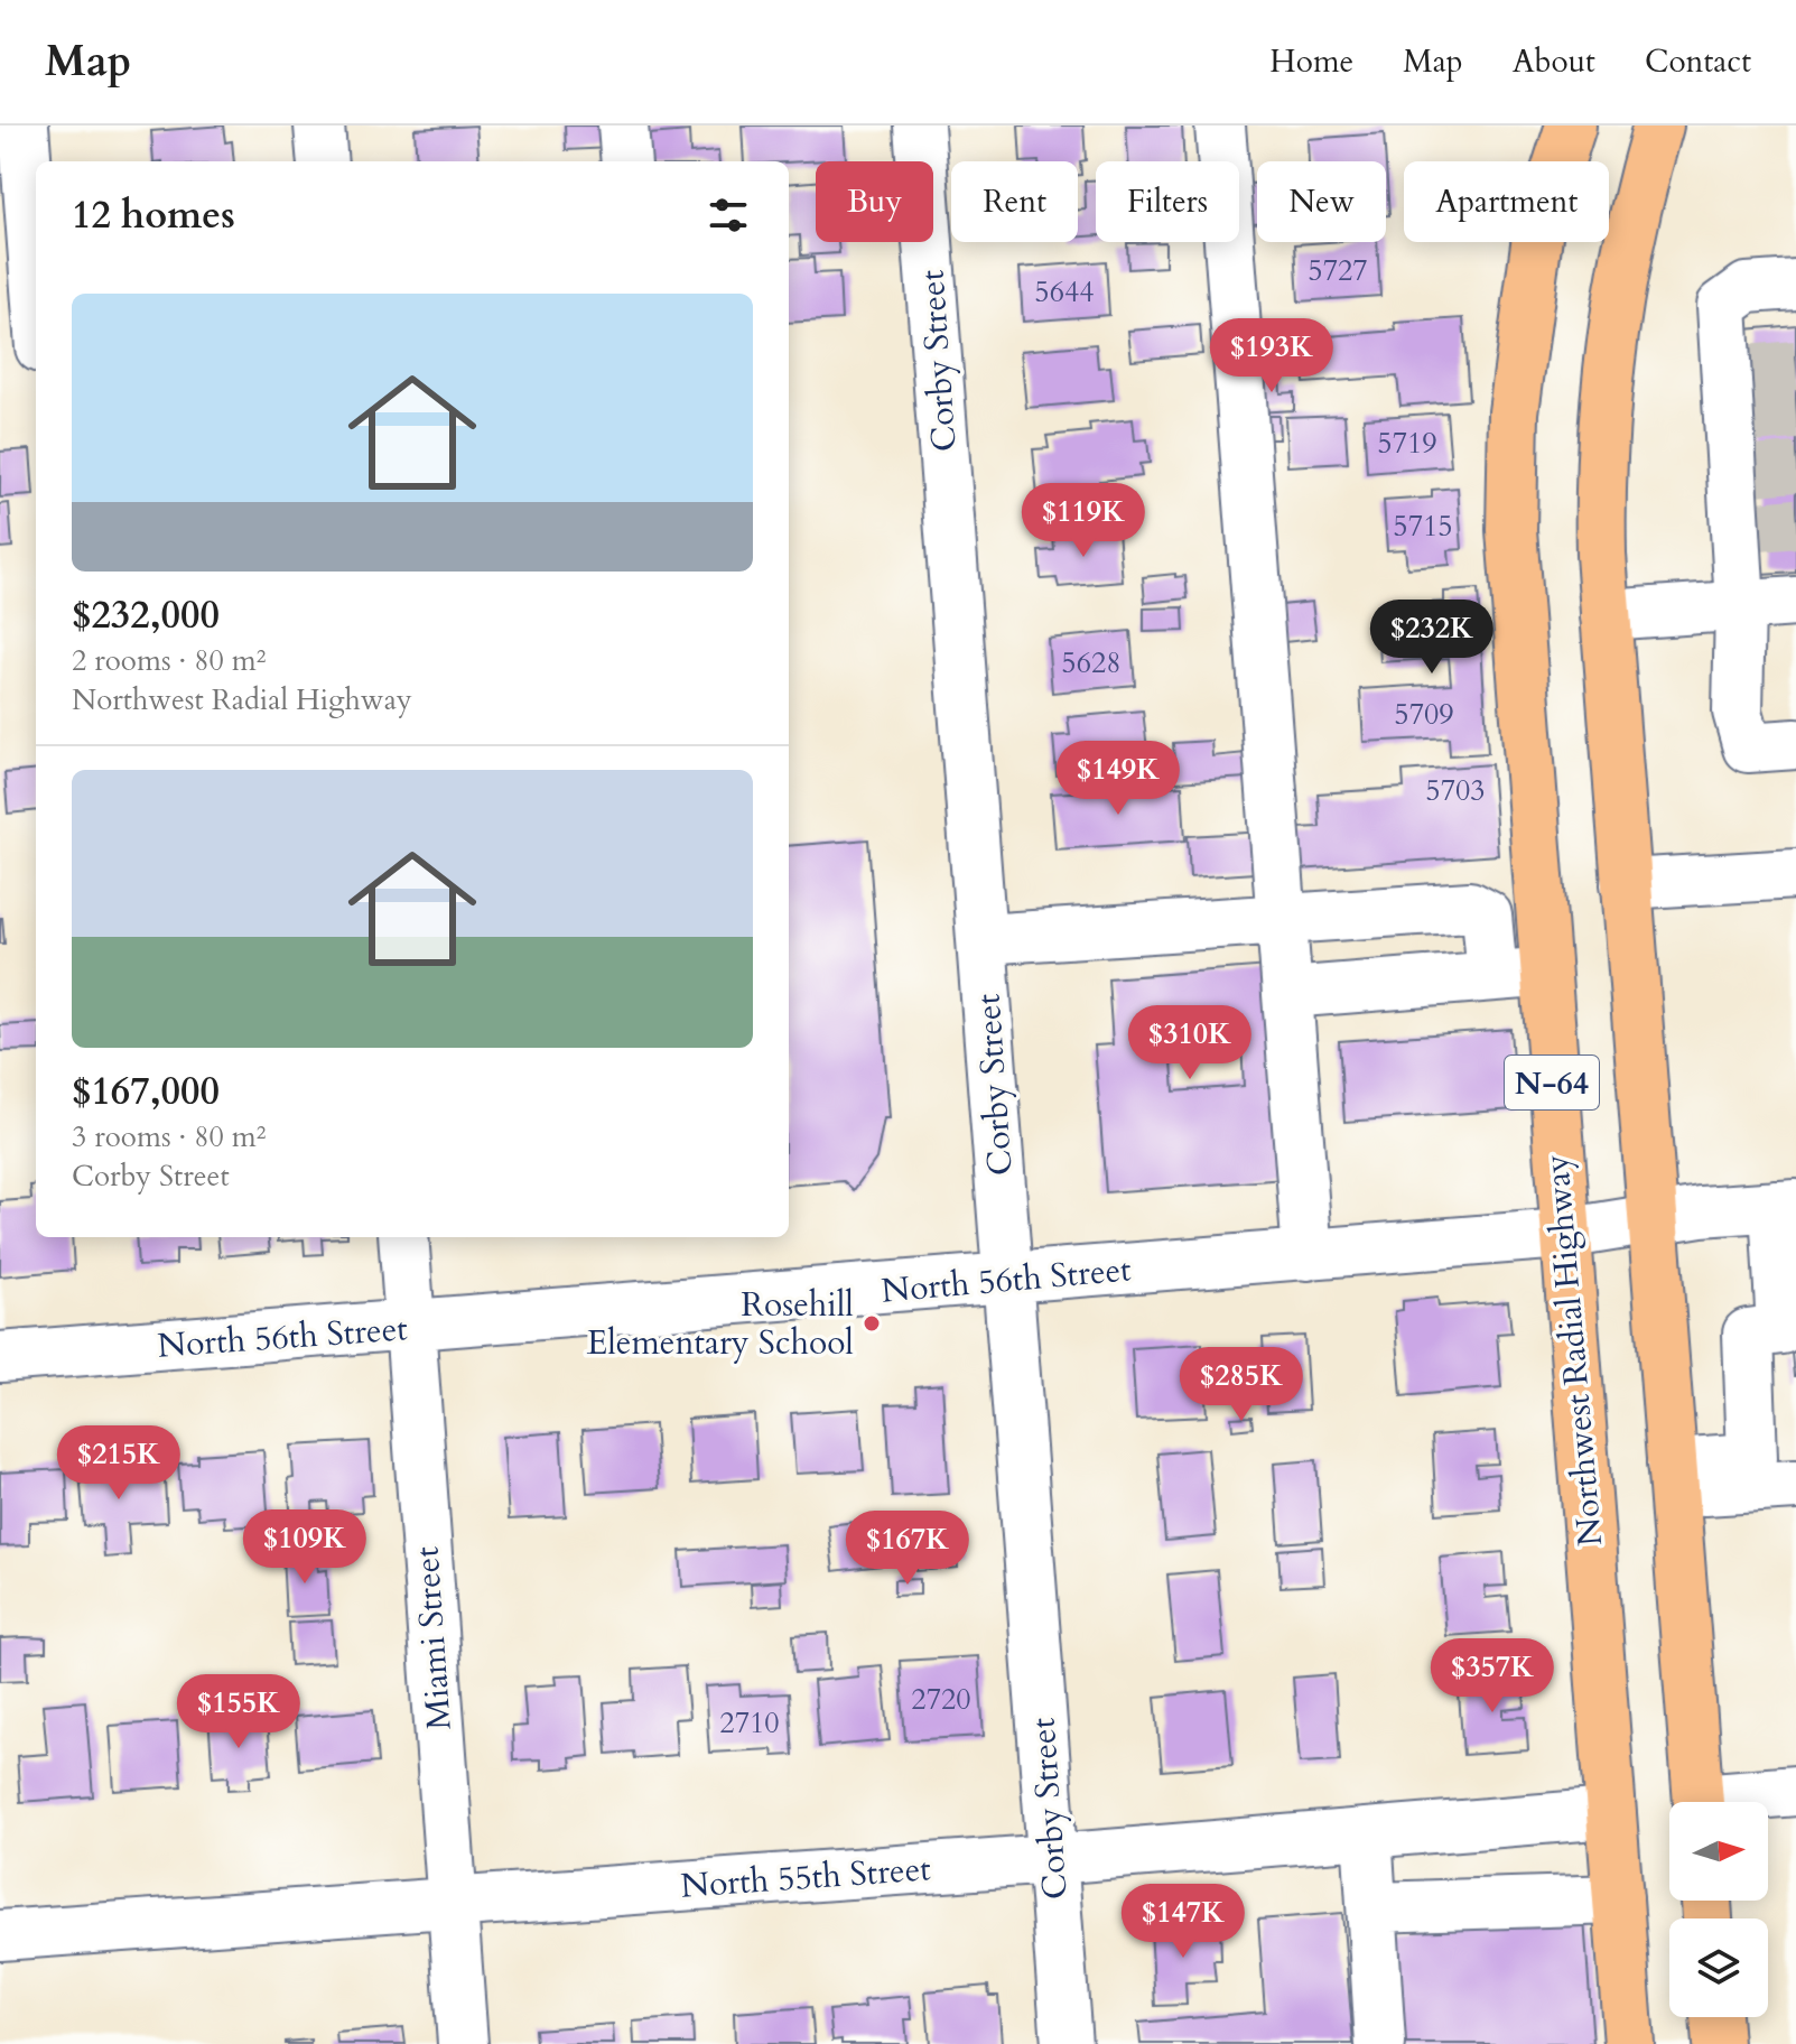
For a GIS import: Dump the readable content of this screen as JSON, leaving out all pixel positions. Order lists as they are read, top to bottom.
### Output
{
  "streets": {
    "main road": ["N-64", "Northwest Radial Highway"],
    "street": [
      "Corby Street",
      "North 56th Street",
      "Miami Street",
      "North 55th Street"
    ]
  },
  "crossings": [
    ["Corby Street", "North 56th Street"],
    ["Corby Street", "North 55th Street"],
    ["N-64", "North 56th Street"],
    ["North 56th Street", "Northwest Radial Highway"],
    ["North 56th Street", "Miami Street"],
    ["Northwest Radial Highway", "North 55th Street"],
    ["Miami Street", "North 55th Street"]
  ],
  "places": ["Rosehill Elementary School"],
  "house_numbers": [
    "5727",
    "5644",
    "5719",
    "5715",
    "5628",
    "5709",
    "5703",
    "2720",
    "2710"
  ],
  "north": "right",
  "page": {
    "header": "Map",
    "nav": [
      "Home",
      "Map",
      "About",
      "Contact"
    ],
    "chip": [
      "Buy",
      "Rent",
      "Filters",
      "New",
      "Apartment"
    ],
    "heading": "12 homes",
    "list": [
      {
        "name": "$232,000",
        "note": "2 rooms · 80 m² · Northwest Radial Highway"
      },
      {
        "name": "$167,000",
        "note": "3 rooms · 80 m² · Corby Street"
      }
    ],
    "price": [
      "$193K",
      "$119K",
      "$232K",
      "$149K",
      "$310K",
      "$285K",
      "$215K",
      "$109K",
      "$167K",
      "$357K",
      "$155K",
      "$147K"
    ]
  }
}
